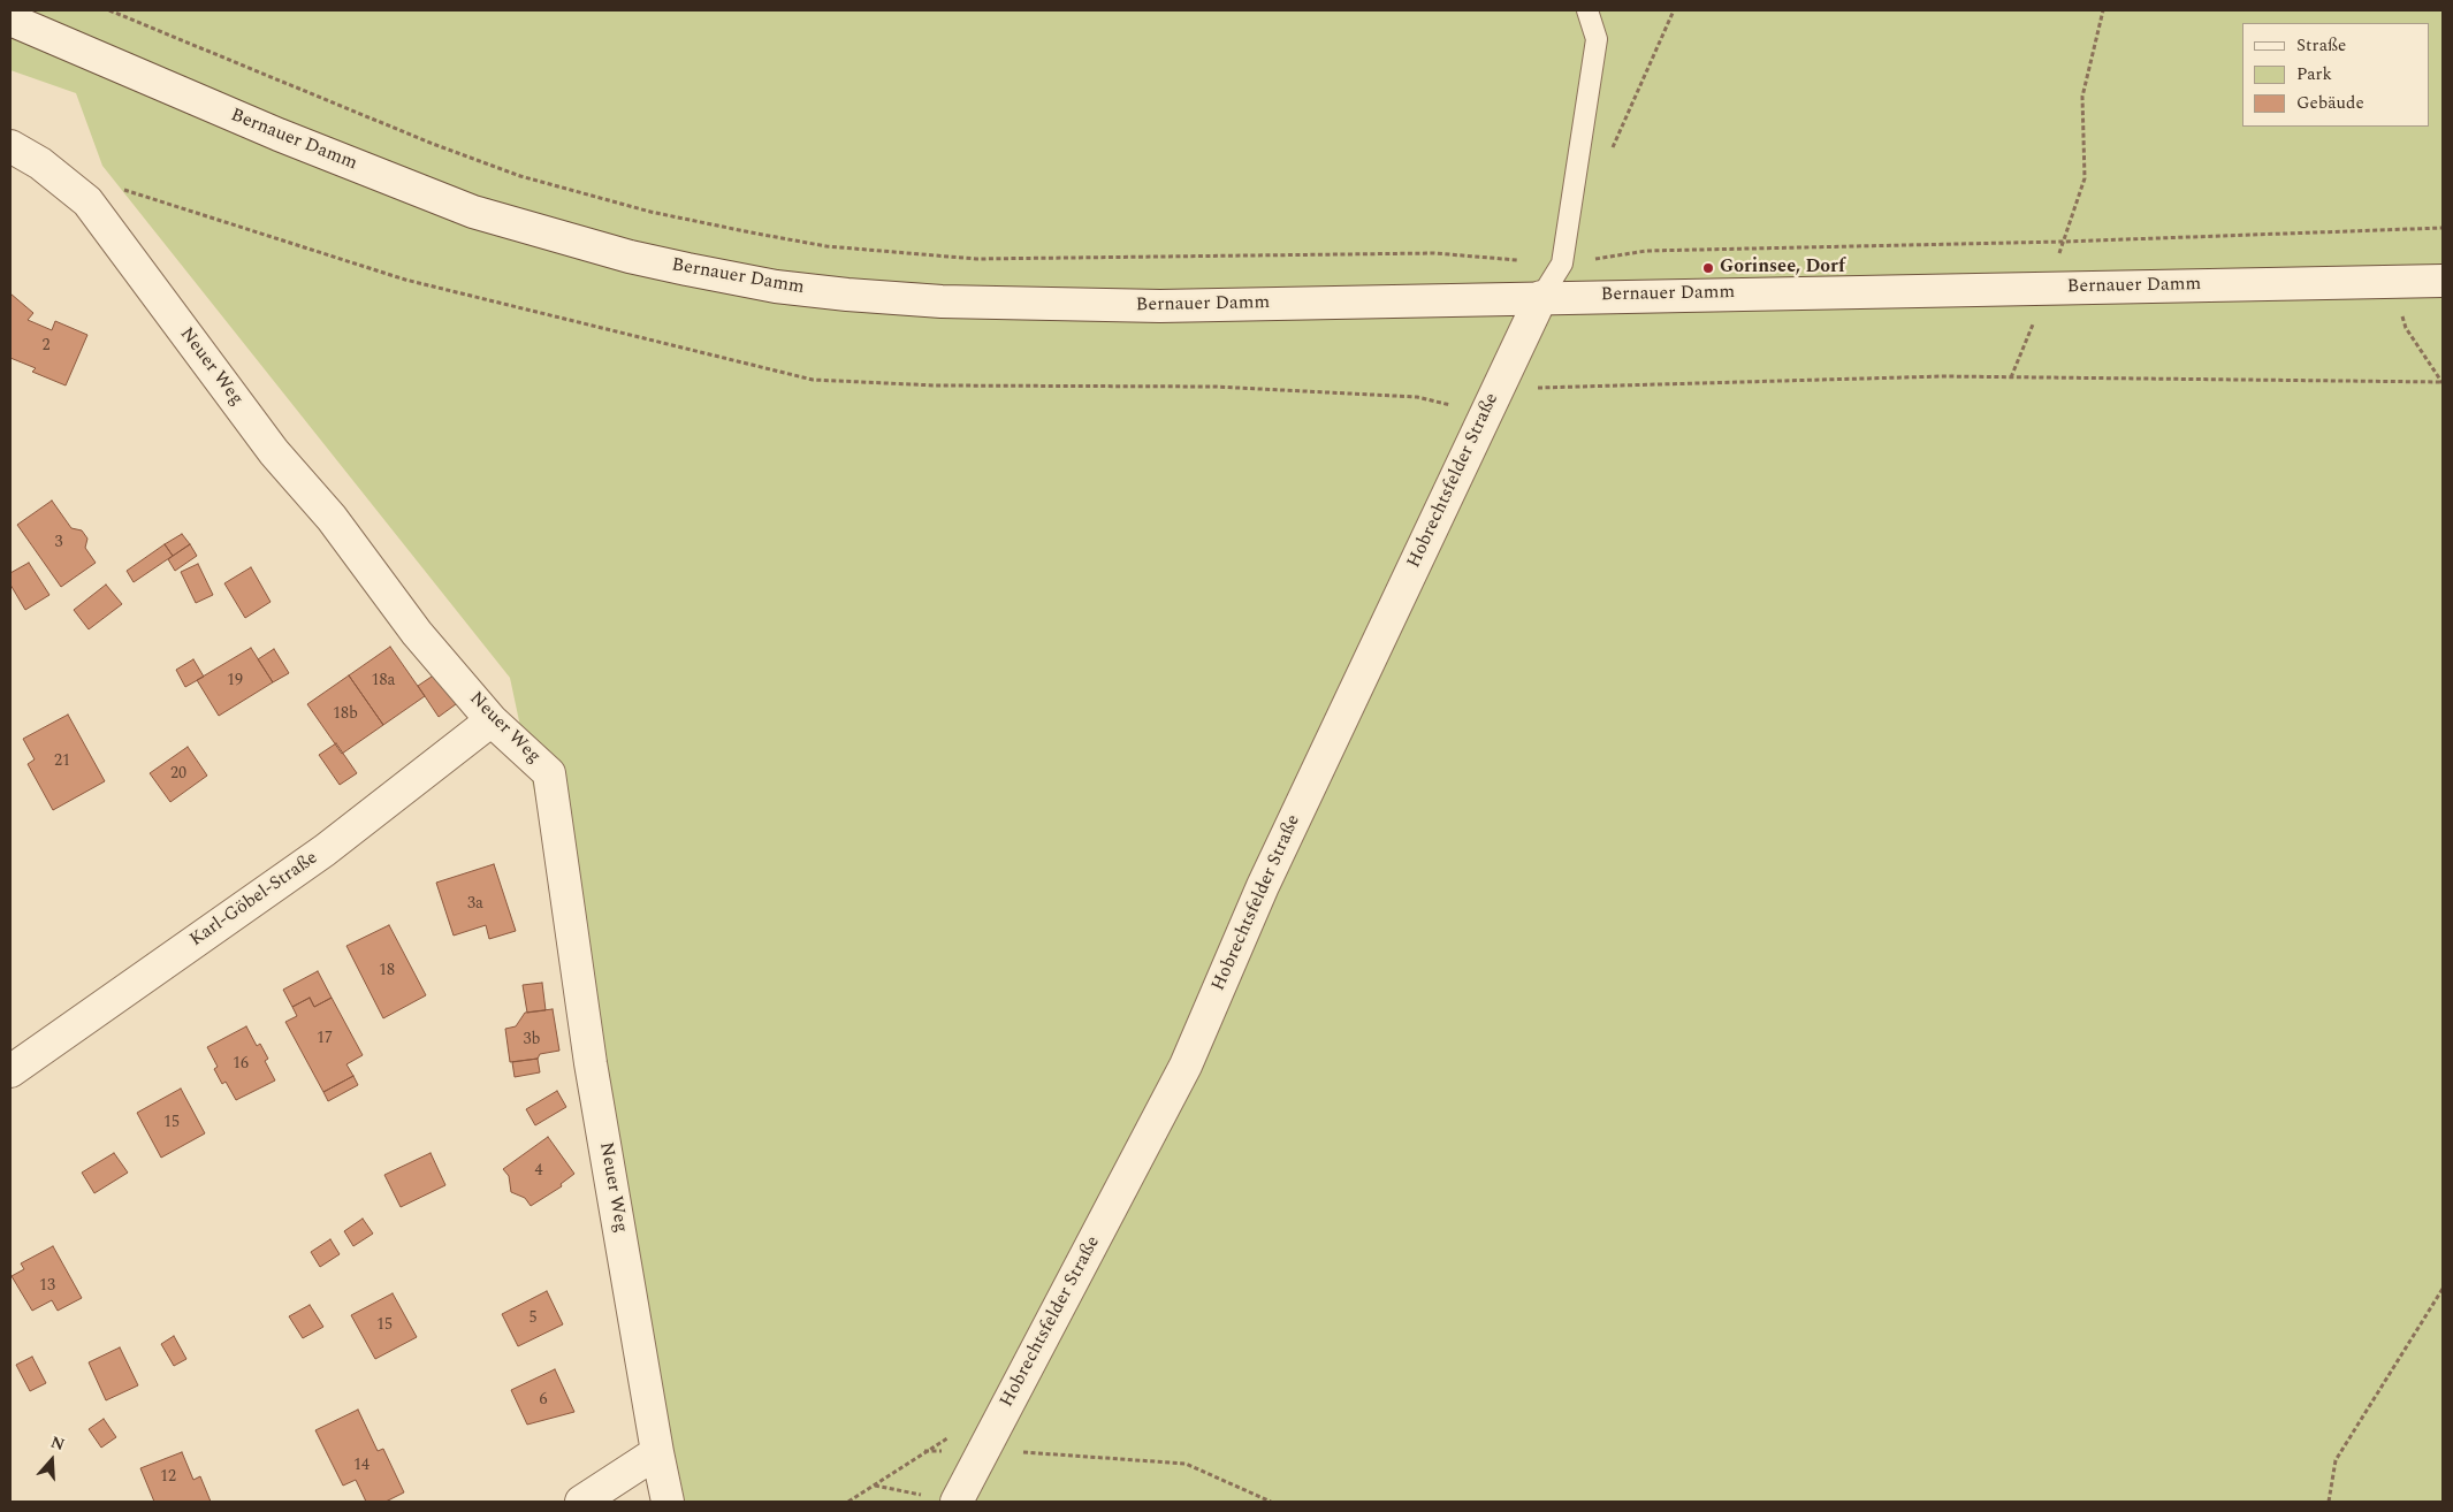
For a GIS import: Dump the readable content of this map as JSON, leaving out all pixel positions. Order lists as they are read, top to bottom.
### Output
{
  "streets": {
    "street": [
      "Bernauer Damm",
      "Neuer Weg",
      "Hobrechtsfelder Straße",
      "Karl-Göbel-Straße"
    ]
  },
  "crossings": [
    ["Bernauer Damm", "Hobrechtsfelder Straße"],
    ["Neuer Weg", "Karl-Göbel-Straße"]
  ],
  "places": ["Gorinsee, Dorf"],
  "house_numbers": [
    "2",
    "3",
    "19",
    "18a",
    "18b",
    "21",
    "20",
    "3a",
    "18",
    "17",
    "3b",
    "16",
    "15",
    "4",
    "13",
    "5",
    "15",
    "6",
    "14",
    "12"
  ],
  "legend": ["Straße", "Park", "Gebäude"],
  "north": "top"
}
